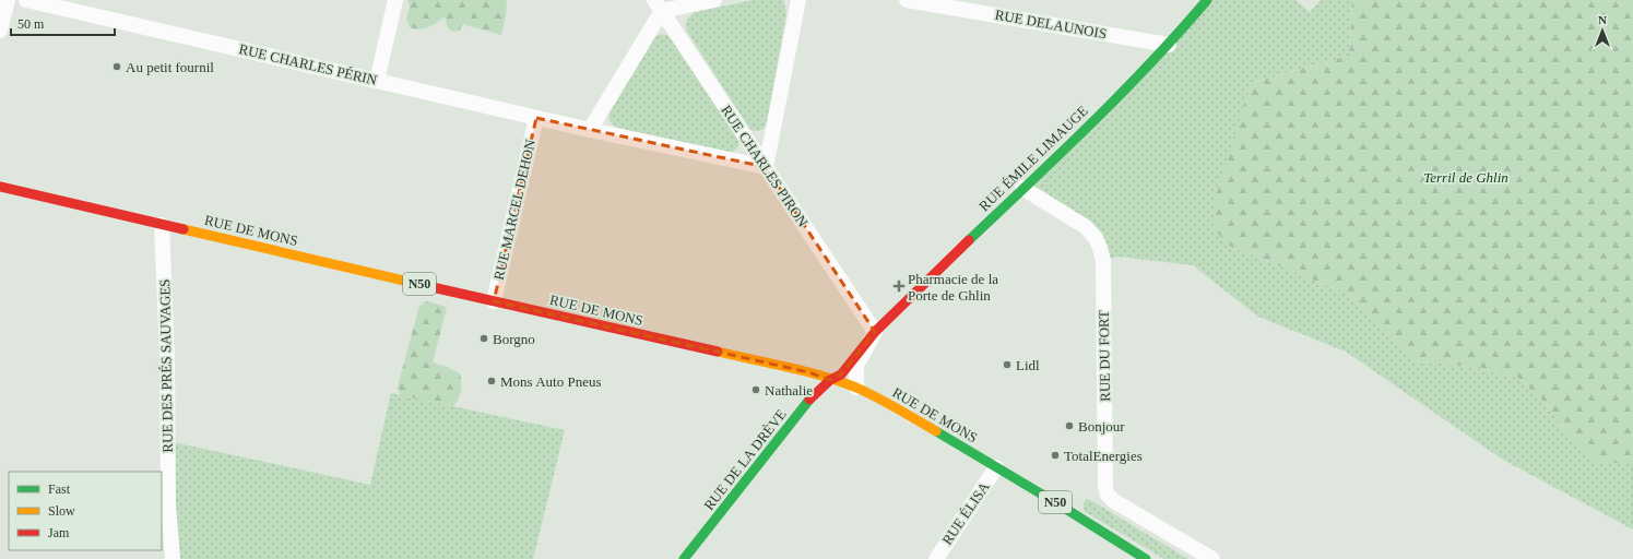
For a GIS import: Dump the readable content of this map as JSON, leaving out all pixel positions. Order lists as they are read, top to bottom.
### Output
{
  "streets": {
    "main road": [
      "RUE ÉMILE LIMAUGE",
      "RUE DE MONS",
      "N50",
      "RUE DE LA DRÈVE"
    ],
    "street": [
      "RUE DELAUNOIS",
      "RUE CHARLES PÉRIN",
      "RUE CHARLES PIRON",
      "RUE MARCEL DEHON",
      "RUE DU FORT",
      "RUE DES PRÉS SAUVAGES",
      "RUE ÉLISA"
    ]
  },
  "crossings": [
    ["RUE DELAUNOIS", "RUE ÉMILE LIMAUGE"],
    ["RUE CHARLES PÉRIN", "RUE CHARLES PIRON"],
    ["RUE CHARLES PÉRIN", "RUE MARCEL DEHON"],
    ["RUE ÉMILE LIMAUGE", "RUE CHARLES PIRON"],
    ["RUE ÉMILE LIMAUGE", "RUE DE MONS"],
    ["RUE ÉMILE LIMAUGE", "RUE DU FORT"],
    ["RUE ÉMILE LIMAUGE", "RUE DE LA DRÈVE"],
    ["RUE MARCEL DEHON", "RUE DE MONS"],
    ["RUE DE MONS", "RUE DES PRÉS SAUVAGES"],
    ["RUE DE MONS", "RUE DE LA DRÈVE"],
    ["RUE DE MONS", "RUE ÉLISA"]
  ],
  "parks": ["Terril de Ghlin"],
  "places": {
    "other": [
      "Au petit fournil",
      "Borgno",
      "Lidl",
      "Mons Auto Pneus",
      "Nathalie",
      "Bonjour",
      "TotalEnergies"
    ],
    "health": ["Pharmacie de la Porte de Ghlin"]
  },
  "legend": ["Fast", "Slow", "Jam"],
  "scale_bar": "50 m",
  "north": "top"
}
